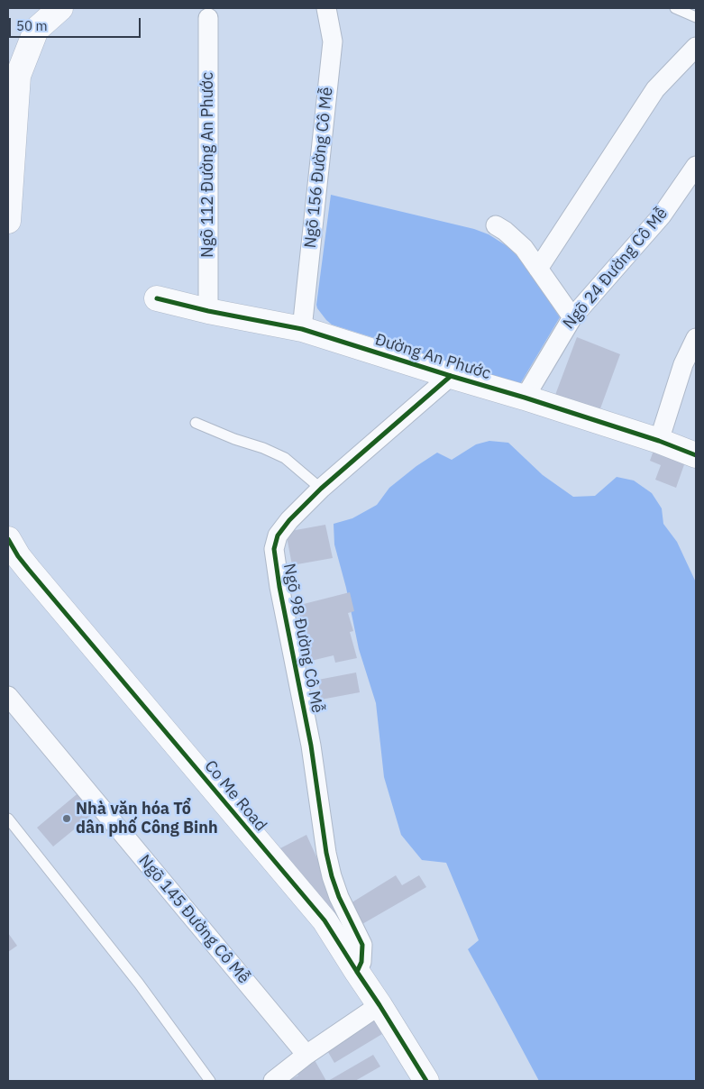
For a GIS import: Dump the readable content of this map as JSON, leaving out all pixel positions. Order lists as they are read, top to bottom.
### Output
{
  "streets": {
    "street": [
      "Ngõ 112 Đường An Phước",
      "Ngõ 156 Đường Cô Mễ",
      "Ngõ 24 Đường Cô Mễ",
      "Đường An Phước",
      "Ngõ 98 Đường Cô Mễ",
      "Co Me Road",
      "Ngõ 145 Đường Cô Mễ"
    ]
  },
  "crossings": [
    ["Ngõ 112 Đường An Phước", "Đường An Phước"],
    ["Ngõ 156 Đường Cô Mễ", "Đường An Phước"],
    ["Ngõ 24 Đường Cô Mễ", "Đường An Phước"],
    ["Đường An Phước", "Ngõ 98 Đường Cô Mễ"],
    ["Ngõ 98 Đường Cô Mễ", "Co Me Road"]
  ],
  "places": ["Nhà văn hóa Tổ dân phố Công Binh"],
  "scale_bar": "50 m"
}
